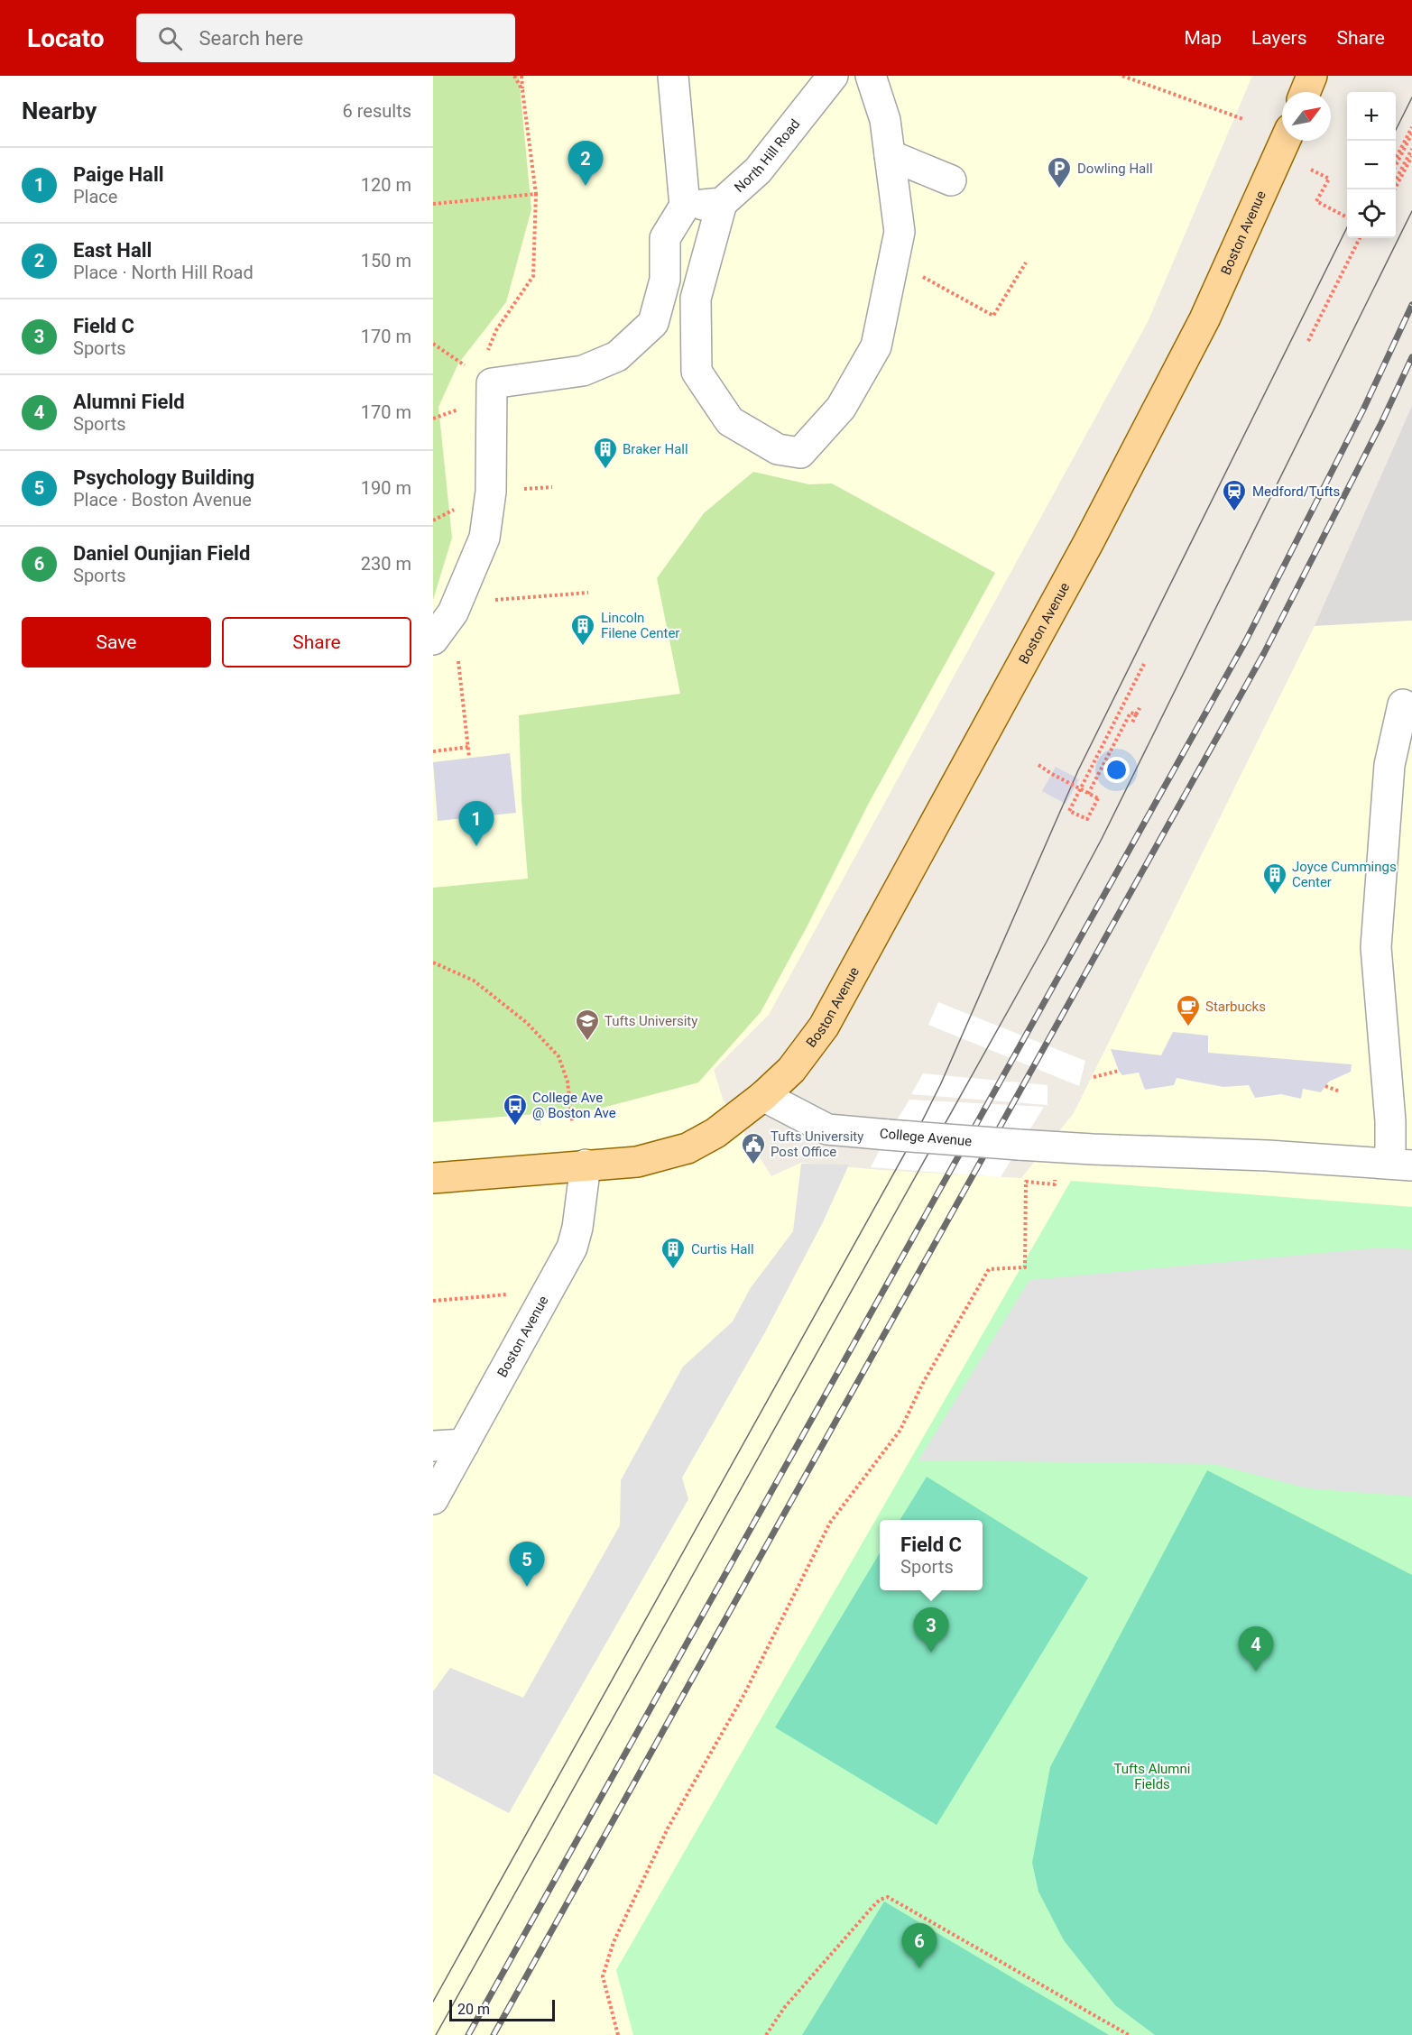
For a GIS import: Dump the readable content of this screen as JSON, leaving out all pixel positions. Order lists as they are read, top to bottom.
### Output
{
  "streets": {
    "main road": ["Boston Avenue"],
    "street": ["North Hill Road", "College Avenue"]
  },
  "crossings": [
    ["Boston Avenue", "College Avenue"]
  ],
  "parks": ["Tufts Alumni Fields"],
  "places": {
    "parking": ["Dowling Hall"],
    "building": [
      "Braker Hall",
      "Lincoln Filene Center",
      "Joyce Cummings Center",
      "Curtis Hall"
    ],
    "station": ["Medford/Tufts"],
    "cafe": ["Starbucks"],
    "school or university": ["Tufts University"],
    "bus stop": ["College Ave @ Boston Ave"],
    "public building": ["Tufts University Post Office"]
  },
  "scale_bar": "20 m",
  "north": "top right",
  "page": {
    "header": "Locato",
    "search": "Search here",
    "nav": ["Map", "Layers", "Share"],
    "heading": ["Nearby", "6 results"],
    "map_buttons": ["+", "−"],
    "pins": [
      "2",
      "1",
      "5",
      "3",
      "4",
      "6"
    ],
    "list": [
      {
        "mark": "1",
        "name": "Paige Hall",
        "note": "Place",
        "value": "120 m"
      },
      {
        "mark": "2",
        "name": "East Hall",
        "note": "Place · North Hill Road",
        "value": "150 m"
      },
      {
        "mark": "3",
        "name": "Field C",
        "note": "Sports",
        "value": "170 m"
      },
      {
        "mark": "4",
        "name": "Alumni Field",
        "note": "Sports",
        "value": "170 m"
      },
      {
        "mark": "5",
        "name": "Psychology Building",
        "note": "Place · Boston Avenue",
        "value": "190 m"
      },
      {
        "mark": "6",
        "name": "Daniel Ounjian Field",
        "note": "Sports",
        "value": "230 m"
      }
    ],
    "buttons": ["Save", "Share"],
    "popup": ["Field C", "Sports"],
    "scale": "20 m"
  }
}
